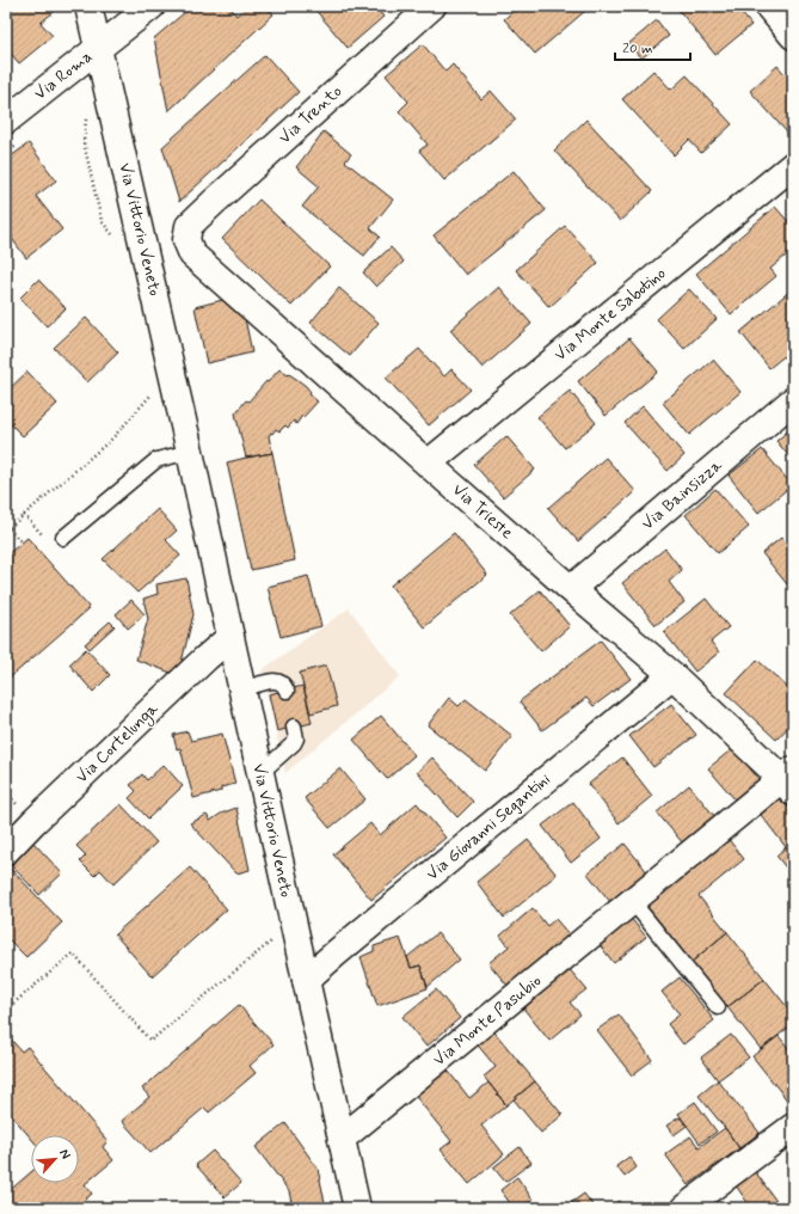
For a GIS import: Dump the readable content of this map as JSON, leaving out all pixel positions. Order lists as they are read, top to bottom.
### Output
{
  "streets": {
    "street": [
      "Via Roma",
      "Via Trento",
      "Via Vittorio Veneto",
      "Via Monte Sabotino",
      "Via Bainsizza",
      "Via Trieste",
      "Via Cortelunga",
      "Via Giovanni Segantini",
      "Via Monte Pasubio"
    ]
  },
  "crossings": [
    ["Via Roma", "Via Vittorio Veneto"],
    ["Via Trento", "Via Trieste"],
    ["Via Vittorio Veneto", "Via Cortelunga"],
    ["Via Vittorio Veneto", "Via Giovanni Segantini"],
    ["Via Vittorio Veneto", "Via Monte Pasubio"],
    ["Via Monte Sabotino", "Via Trieste"],
    ["Via Bainsizza", "Via Trieste"],
    ["Via Trieste", "Via Giovanni Segantini"],
    ["Via Trieste", "Via Monte Pasubio"]
  ],
  "scale_bar": "20 m",
  "north": "top right"
}
